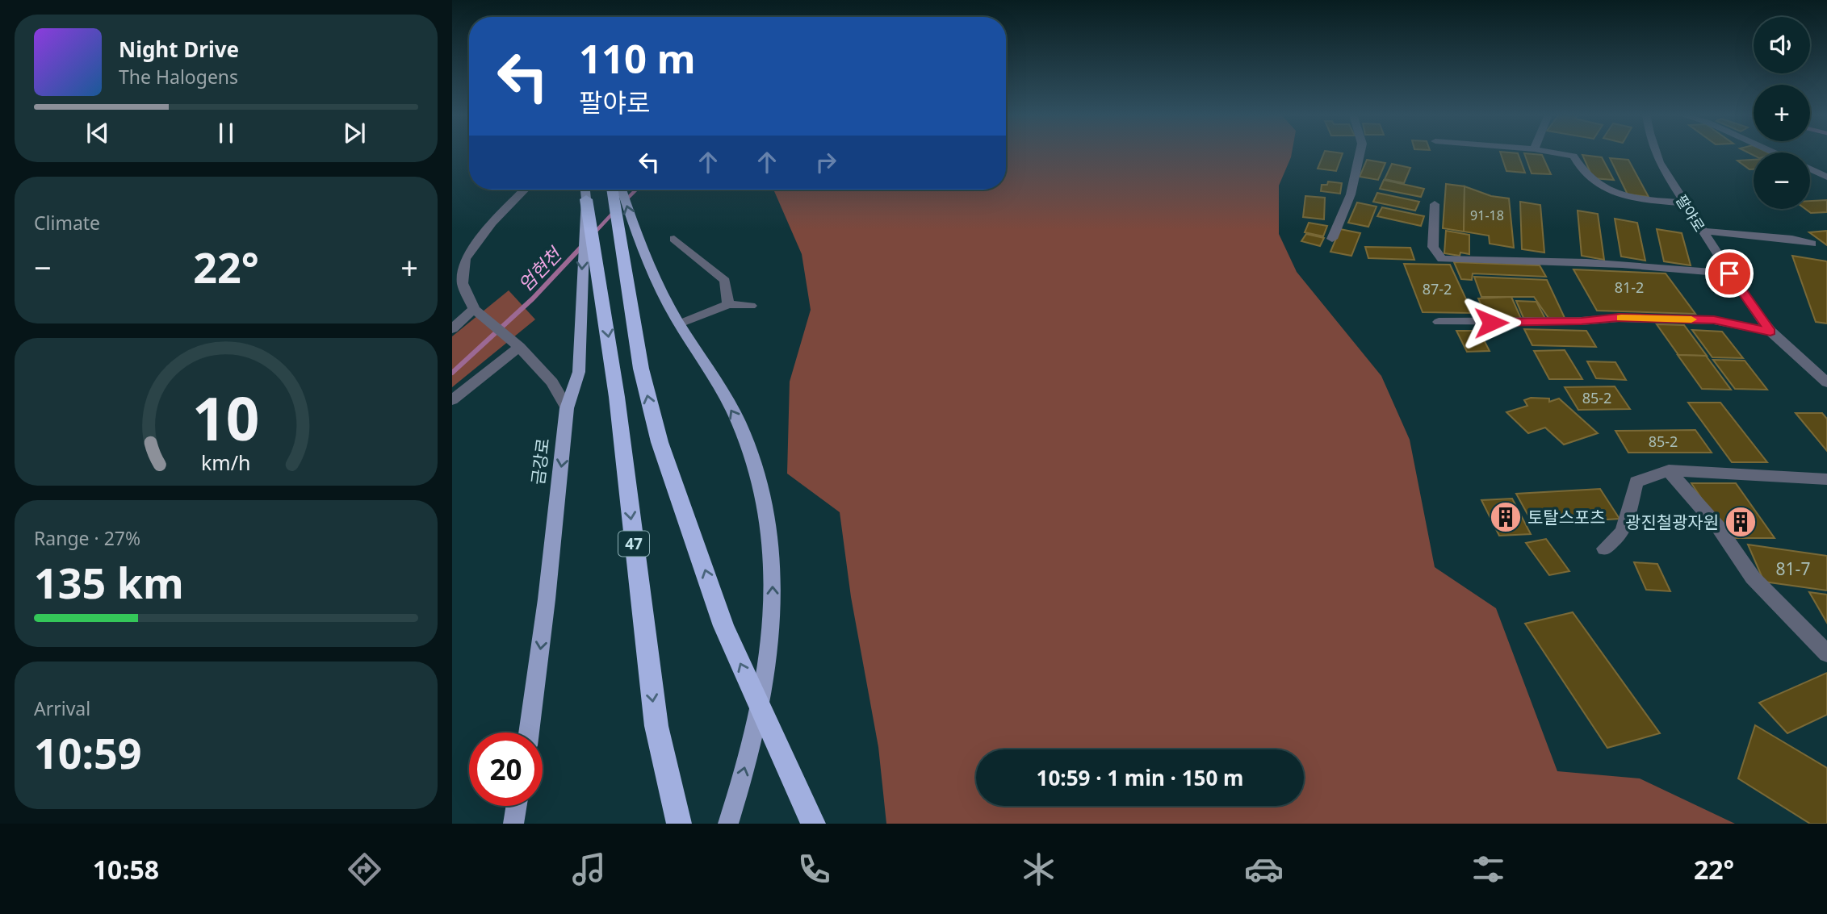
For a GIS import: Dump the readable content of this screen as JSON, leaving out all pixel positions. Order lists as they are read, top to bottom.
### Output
{
  "streets": {
    "highway": ["47"],
    "main road": ["금강로"],
    "street": ["팔야로"]
  },
  "crossings": [
    ["금강로", "47"]
  ],
  "one_way": ["금강로"],
  "water": ["엄현천"],
  "places": {
    "building": ["토탈스포츠", "광진철광자원"]
  },
  "house_numbers": [
    "91-18",
    "81-2",
    "87-2",
    "85-2",
    "85-2",
    "81-7"
  ],
  "page": {
    "map_buttons": ["+", "−"],
    "turn": ["110 m", "팔야로"],
    "song": ["Night Drive", "The Halogens"],
    "tile": [
      "Climate",
      ["Range · 27%", "135 km"],
      ["Arrival", "10:59"]
    ],
    "heat": ["−", "22°", "+"],
    "limit": "20",
    "trip": "10:59 · 1 min · 150 m",
    "tabs": ["10:58", "22°"],
    "gauge": ["10", "km/h"]
  }
}
